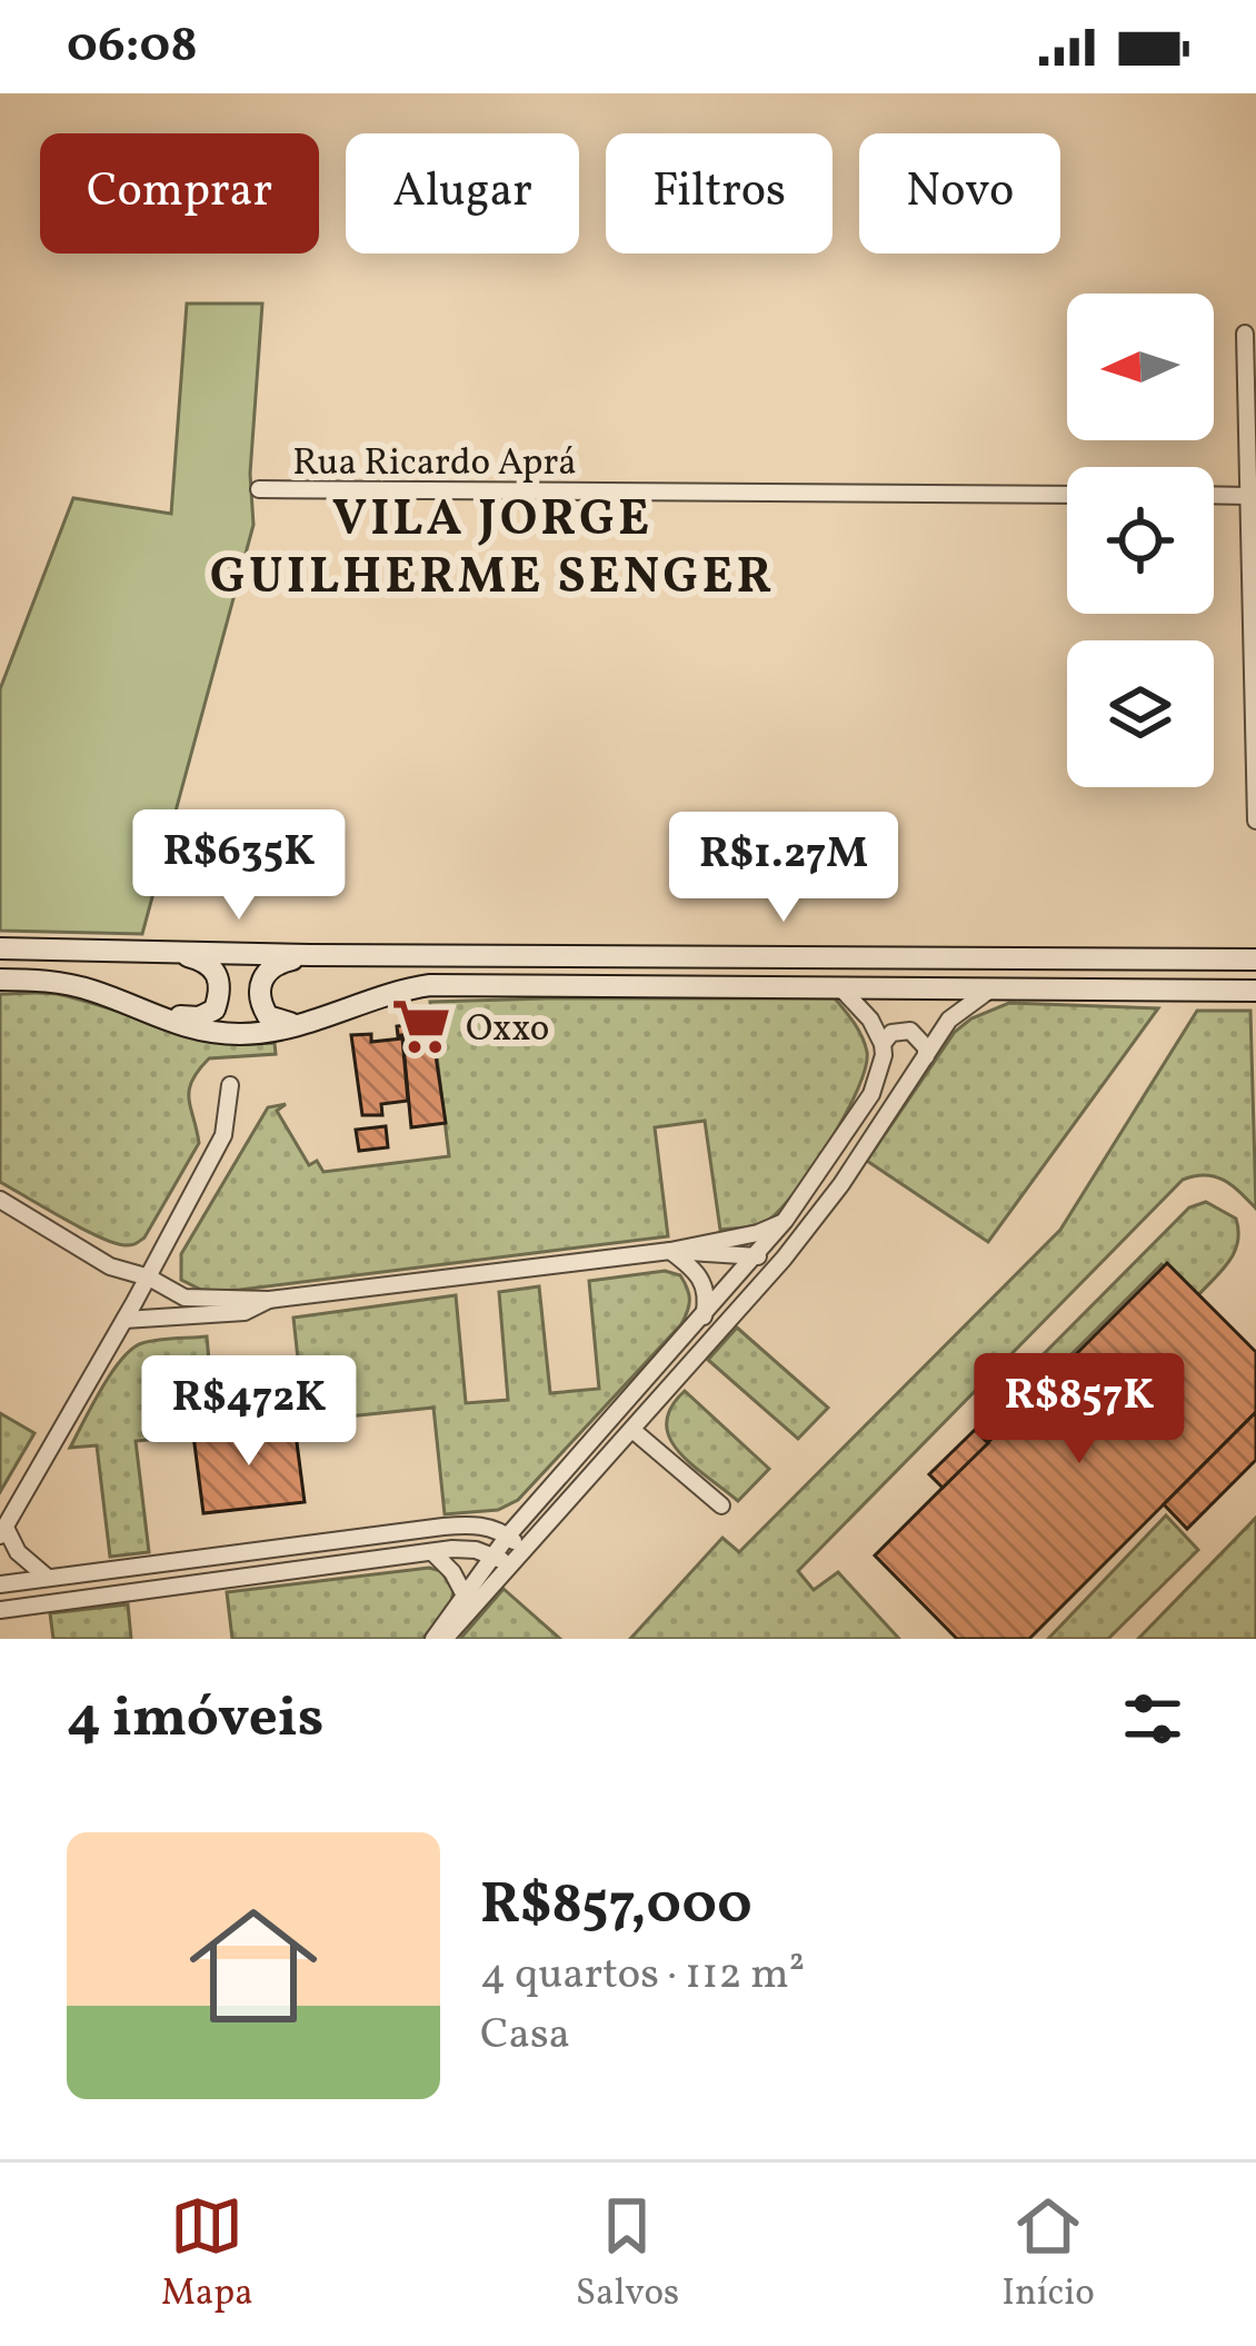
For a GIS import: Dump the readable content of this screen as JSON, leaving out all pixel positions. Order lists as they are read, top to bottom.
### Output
{
  "streets": {
    "street": ["Rua Ricardo Aprá"]
  },
  "districts": ["VILA JORGE GUILHERME SENGER"],
  "places": {
    "supermarket": ["Oxxo"]
  },
  "north": "left",
  "page": {
    "status": "06:08",
    "chip": [
      "Comprar",
      "Alugar",
      "Filtros",
      "Novo"
    ],
    "price": [
      "R$635K",
      "R$1.27M",
      "R$857K",
      "R$472K"
    ],
    "heading": "4 imóveis",
    "list": [
      {
        "name": "R$857,000",
        "note": "4 quartos · 112 m² · Casa"
      }
    ],
    "tabs": ["Mapa", "Salvos", "Início"]
  }
}
